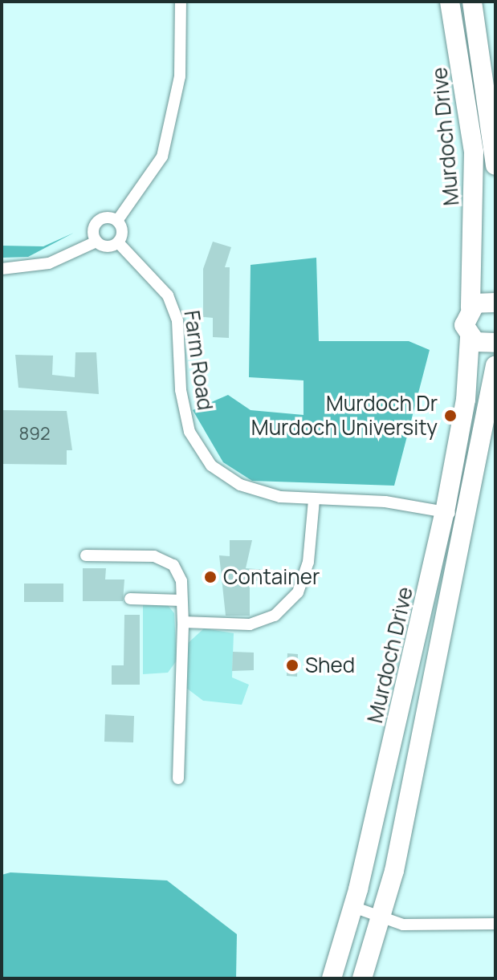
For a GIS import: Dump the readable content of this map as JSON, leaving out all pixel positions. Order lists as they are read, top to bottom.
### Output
{
  "streets": {
    "main road": ["Murdoch Drive"],
    "street": ["Farm Road"]
  },
  "crossings": [
    ["Murdoch Drive", "Farm Road"]
  ],
  "places": ["Murdoch Dr Murdoch University", "Container", "Shed"],
  "house_numbers": ["892"]
}
